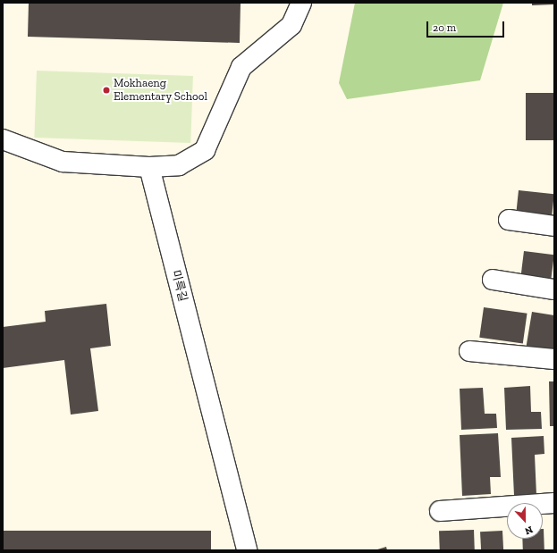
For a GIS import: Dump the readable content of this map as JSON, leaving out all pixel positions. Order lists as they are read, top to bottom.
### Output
{
  "streets": {
    "lane": ["미륵길"]
  },
  "places": ["Mokhaeng Elementary School"],
  "scale_bar": "20 m",
  "north": "bottom"
}
